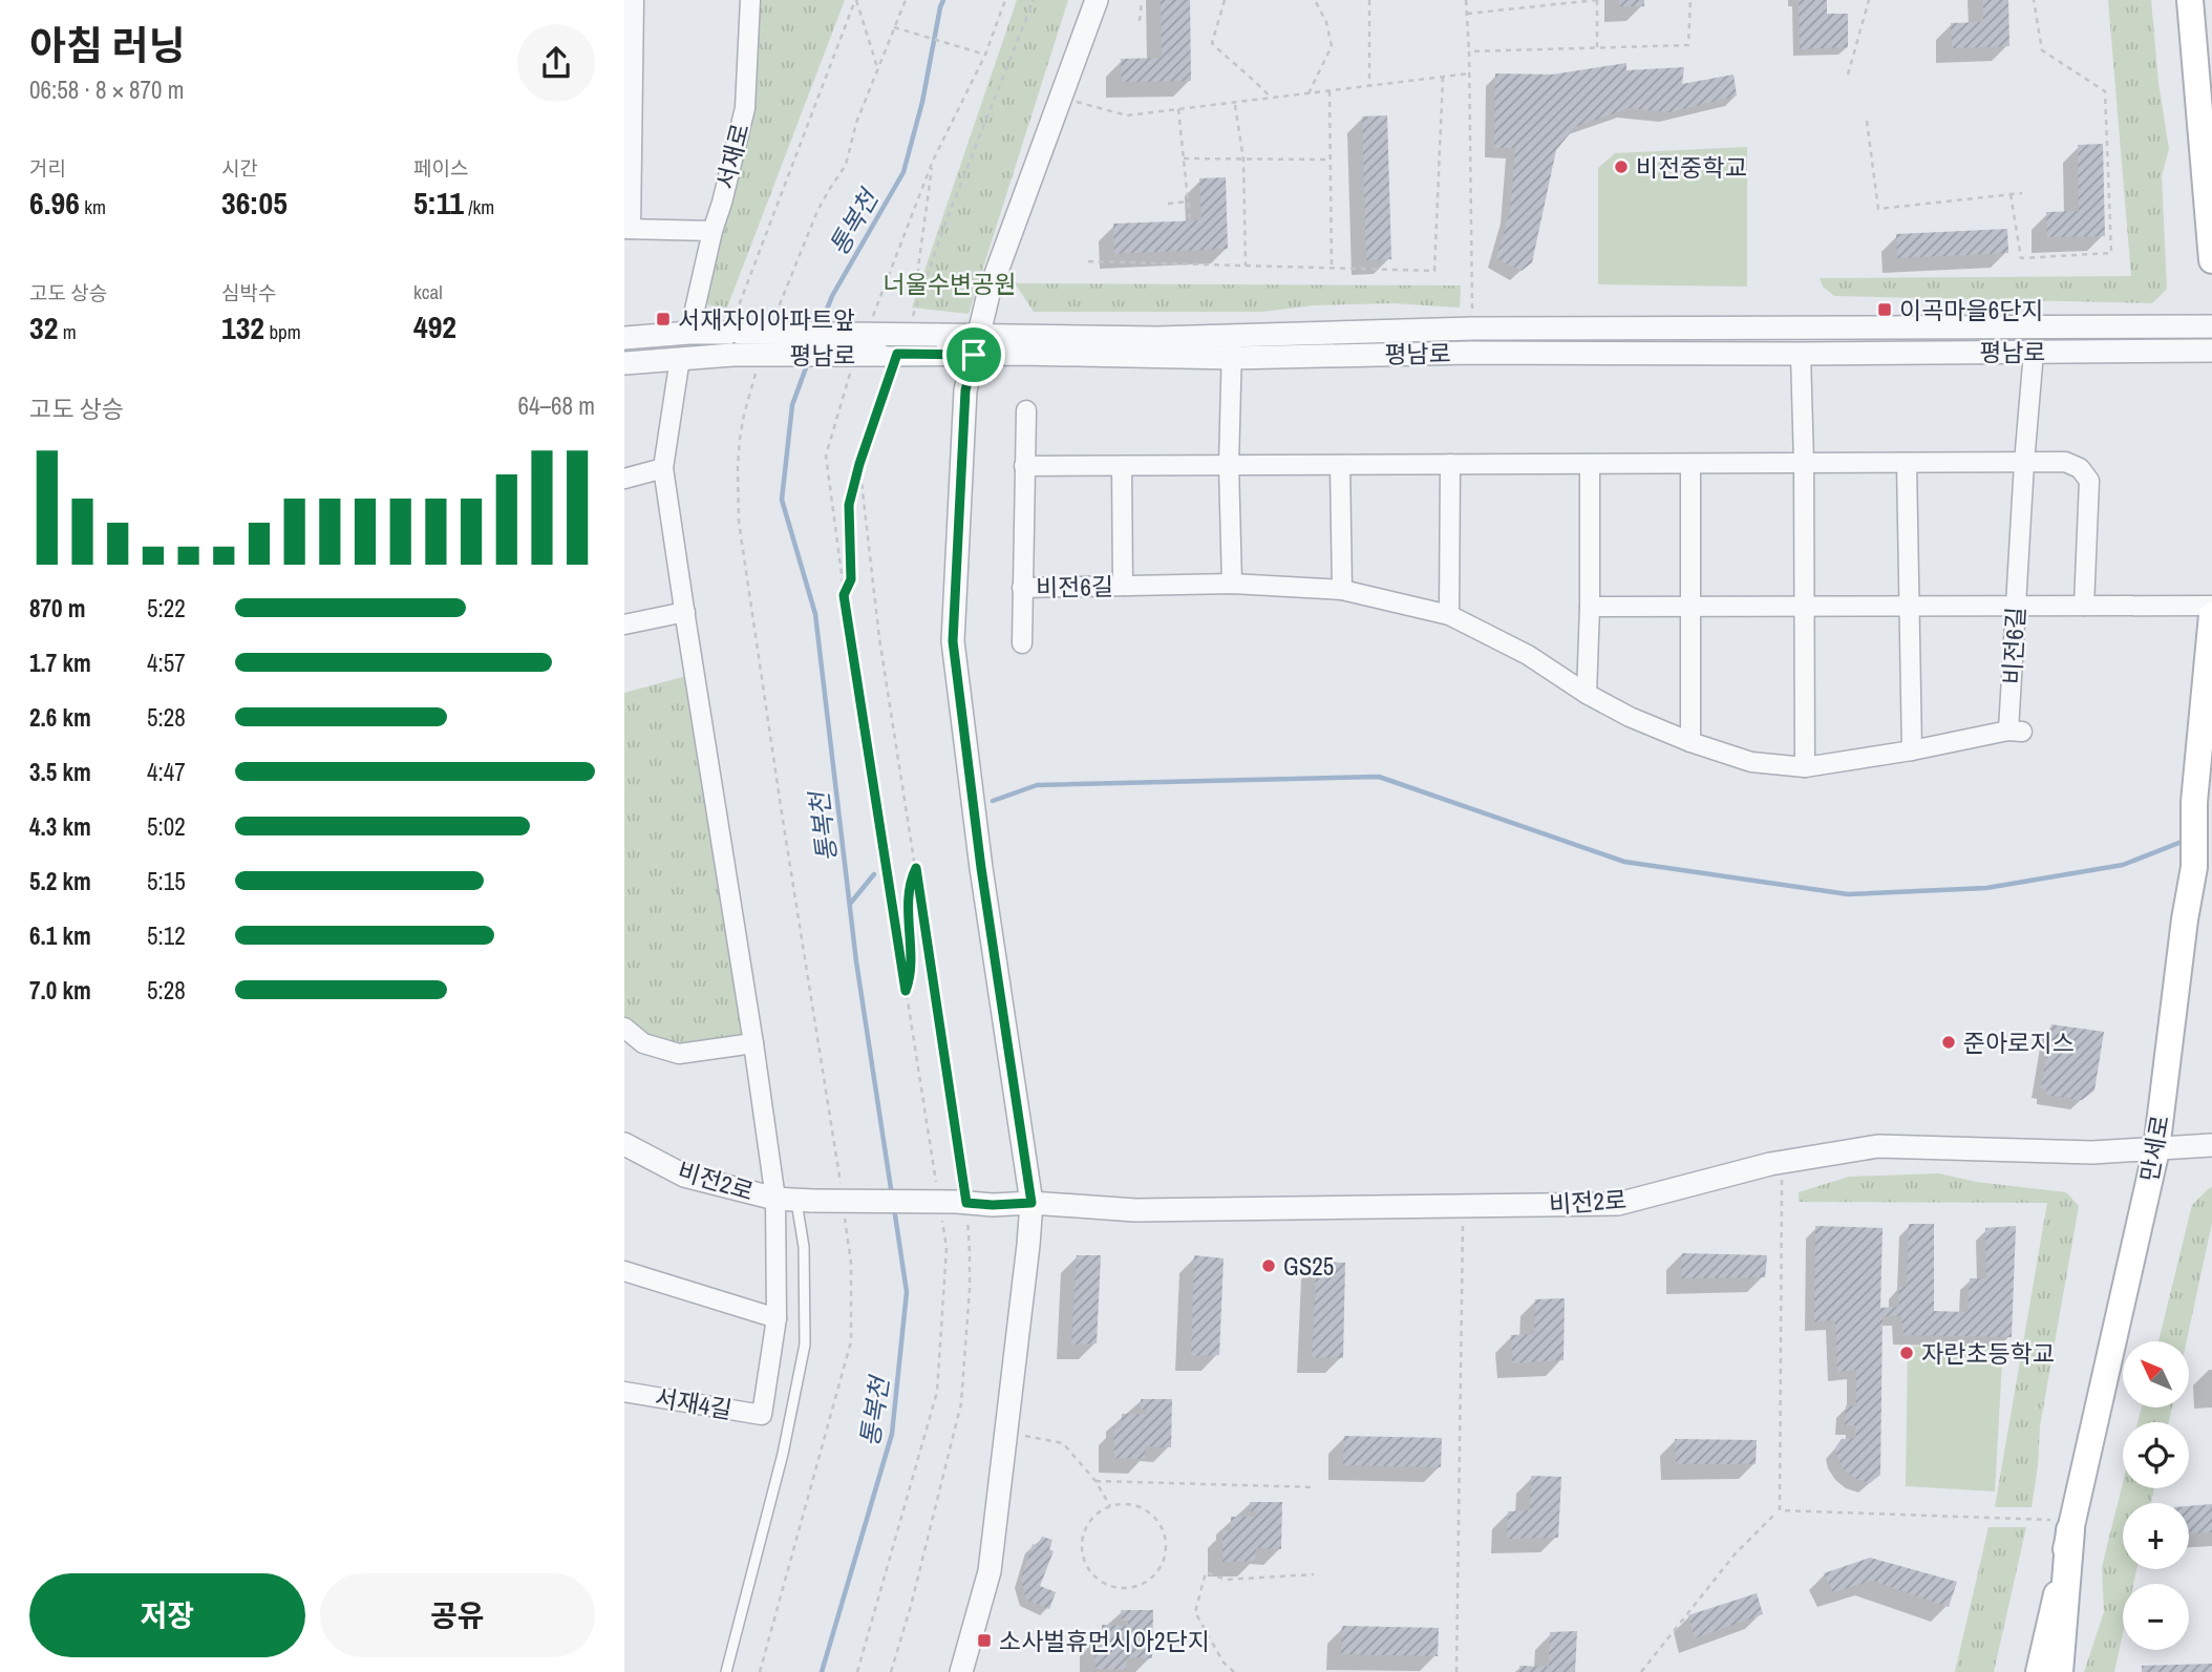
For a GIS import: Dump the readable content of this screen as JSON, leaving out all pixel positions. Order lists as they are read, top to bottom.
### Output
{
  "streets": {
    "main road": ["만세로"],
    "street": [
      "서재로",
      "평남로",
      "비전6길",
      "비전2로",
      "서재4길"
    ]
  },
  "crossings": [
    ["서재로", "평남로"],
    ["평남로", "비전6길"],
    ["만세로", "비전2로"]
  ],
  "water": ["통복천"],
  "parks": ["너울수변공원"],
  "places": {
    "other": [
      "비전중학교",
      "준아로지스",
      "GS25",
      "자란초등학교"
    ],
    "transit": ["이곡마을6단지", "서재자이아파트앞", "소사벌휴먼시아2단지"]
  },
  "north": "top left",
  "page": {
    "heading": ["아침 러닝", "06:58 · 8 × 870 m"],
    "stats": [
      ["거리", "6.96 km"],
      ["시간", "36:05"],
      ["페이스", "5:11 /km"],
      ["고도 상승", "32 m"],
      ["심박수", "132 bpm"],
      ["kcal", "492"]
    ],
    "chart": ["고도 상승", "64–68 m"],
    "list": [
      {
        "name": "870 m",
        "note": "5:22"
      },
      {
        "name": "1.7 km",
        "note": "4:57"
      },
      {
        "name": "2.6 km",
        "note": "5:28"
      },
      {
        "name": "3.5 km",
        "note": "4:47"
      },
      {
        "name": "4.3 km",
        "note": "5:02"
      },
      {
        "name": "5.2 km",
        "note": "5:15"
      },
      {
        "name": "6.1 km",
        "note": "5:12"
      },
      {
        "name": "7.0 km",
        "note": "5:28"
      }
    ],
    "map_buttons": ["+", "−"],
    "buttons": ["저장", "공유"]
  }
}
